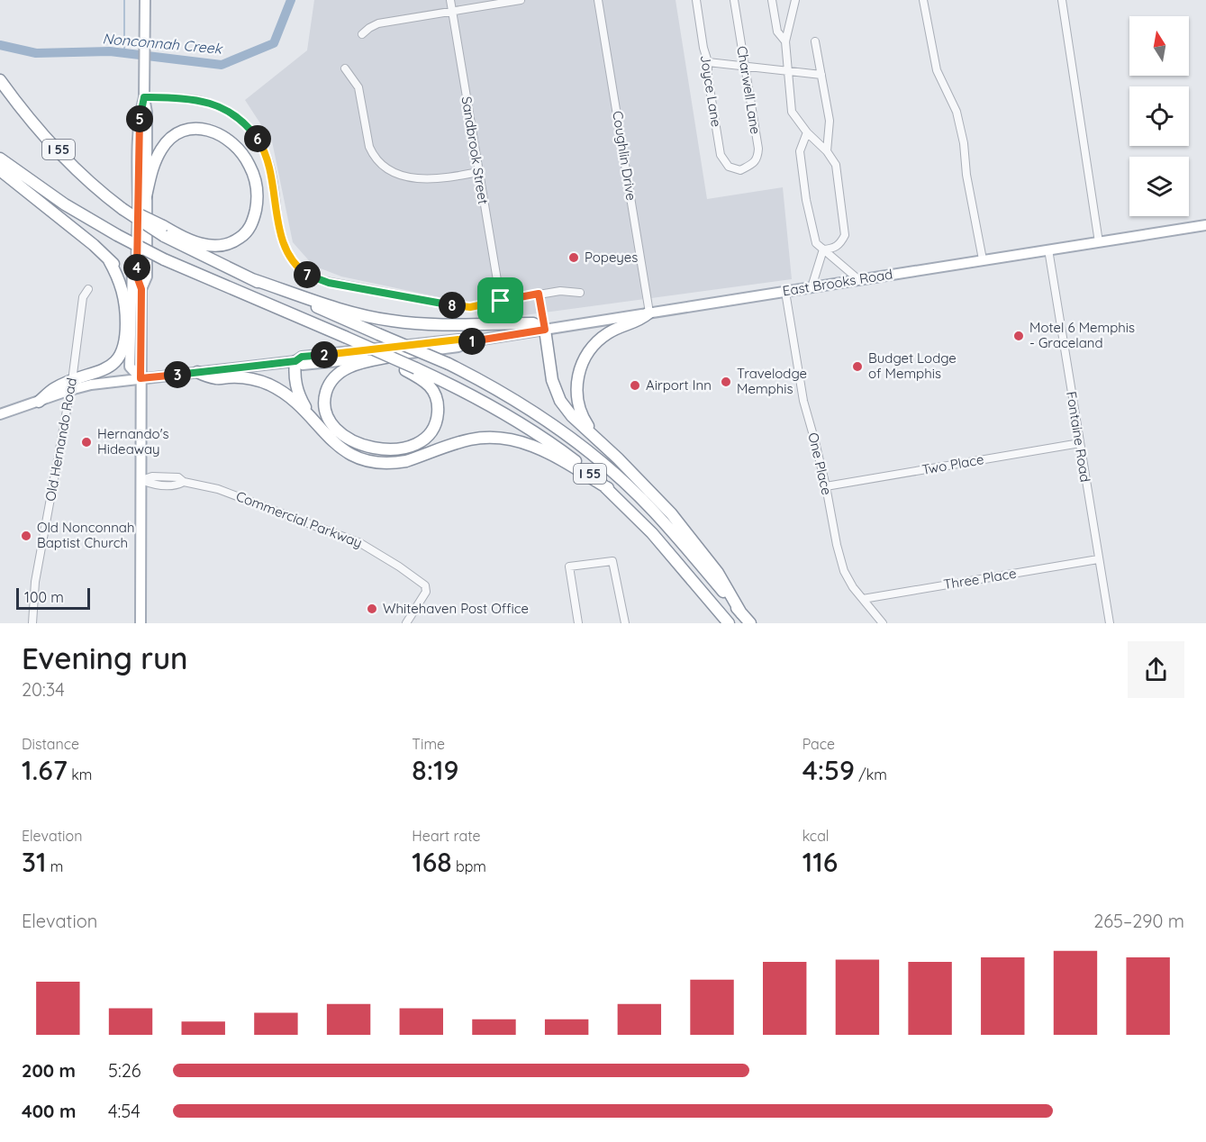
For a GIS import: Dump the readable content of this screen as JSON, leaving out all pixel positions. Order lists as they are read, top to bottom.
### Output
{
  "streets": {
    "highway": ["I 55"],
    "main road": ["East Brooks Road"],
    "street": [
      "Charwell Lane",
      "Joyce Lane",
      "Sandbrook Street",
      "Coughlin Drive",
      "Fontaine Road",
      "Old Hernando Road",
      "One Place",
      "Two Place",
      "Commercial Parkway",
      "Three Place"
    ]
  },
  "crossings": [
    ["Charwell Lane", "Joyce Lane"],
    ["Coughlin Drive", "East Brooks Road"],
    ["East Brooks Road", "Fontaine Road"],
    ["East Brooks Road", "Old Hernando Road"],
    ["East Brooks Road", "One Place"],
    ["Fontaine Road", "Two Place"],
    ["Fontaine Road", "Three Place"],
    ["One Place", "Two Place"],
    ["One Place", "Three Place"]
  ],
  "water": ["Nonconnah Creek"],
  "places": [
    "Popeyes",
    "Motel 6 Memphis - Graceland",
    "Budget Lodge of Memphis",
    "Travelodge Memphis",
    "Airport Inn",
    "Hernando's Hideaway",
    "Old Nonconnah Baptist Church",
    "Whitehaven Post Office"
  ],
  "scale_bar": "100 m",
  "north": "top",
  "page": {
    "pins": [
      "5",
      "6",
      "4",
      "7",
      "8",
      "1",
      "2",
      "3"
    ],
    "scale": "100 m",
    "heading": ["Evening run", "20:34"],
    "stats": [
      ["Distance", "1.67 km"],
      ["Time", "8:19"],
      ["Pace", "4:59 /km"],
      ["Elevation", "31 m"],
      ["Heart rate", "168 bpm"],
      ["kcal", "116"]
    ],
    "chart": ["Elevation", "265–290 m"],
    "list": [
      {
        "name": "200 m",
        "note": "5:26"
      },
      {
        "name": "400 m",
        "note": "4:54"
      }
    ]
  }
}
